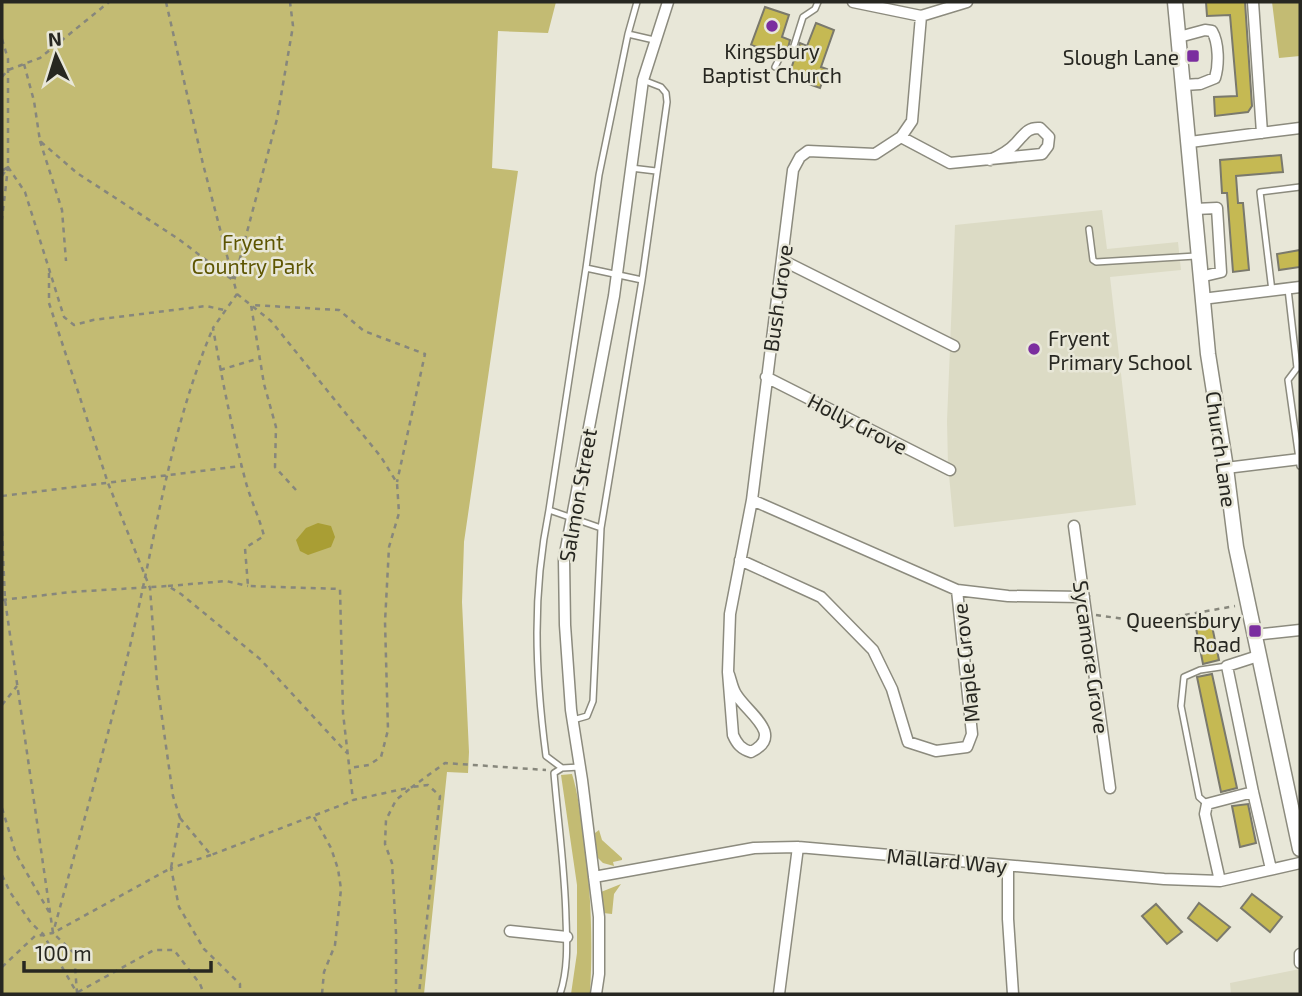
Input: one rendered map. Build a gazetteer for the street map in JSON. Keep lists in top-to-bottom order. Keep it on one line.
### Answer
{"streets":{"main road":["Church Lane"],"street":["Bush Grove","Holly Grove","Salmon Street","Sycamore Grove","Maple Grove","Mallard Way"]},"crossings":[["Bush Grove","Holly Grove"],["Bush Grove","Maple Grove"],["Salmon Street","Mallard Way"],["Sycamore Grove","Maple Grove"]],"parks":["Fryent Country Park"],"places":{"other":["Kingsbury Baptist Church","Fryent Primary School"],"transit":["Slough Lane","Queensbury Road"]},"scale_bar":"100 m","north":"top"}
